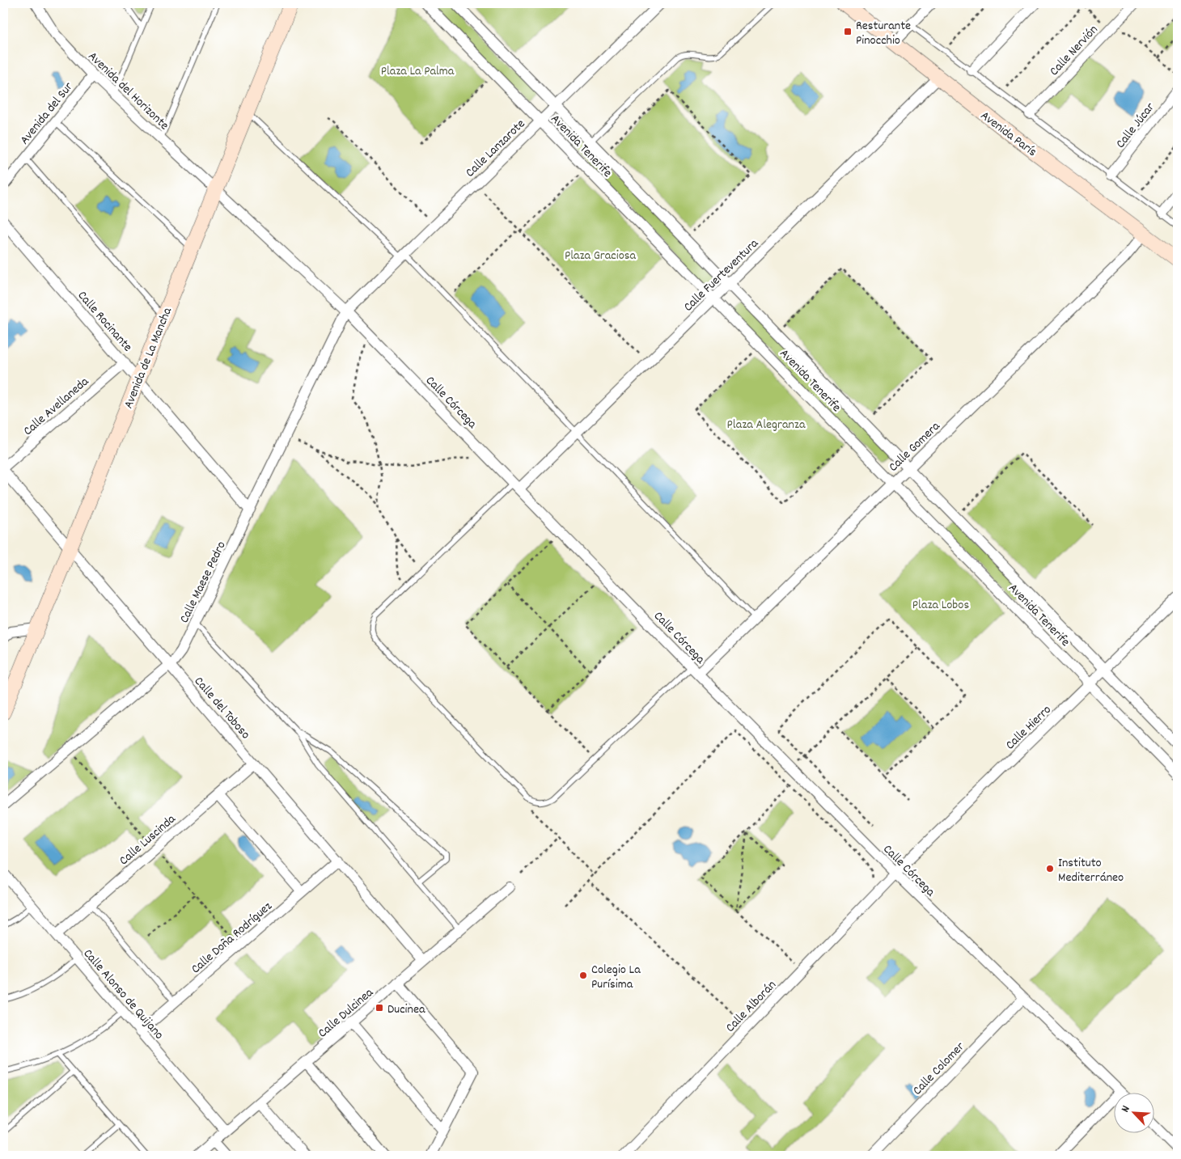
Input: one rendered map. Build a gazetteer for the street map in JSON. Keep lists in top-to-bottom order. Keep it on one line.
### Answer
{"streets":{"main road":["Avenida París","Avenida de La Mancha"],"street":["Calle Nervión","Avenida del Horizonte","Avenida del Sur","Calle Júcar","Avenida Tenerife","Calle Lanzarote","Calle Fuerteventura","Calle Rocinante","Calle Córcega","Calle Avellaneda","Calle Gomera","Calle Maese Pedro","Calle del Toboso","Calle Hierro","Calle Luscinda","Calle Doña Rodríguez","Calle Alonso de Quijano","Calle Alborán","Calle Dulcinea","Calle Colomer"]},"crossings":[["Avenida del Horizonte","Avenida del Sur"],["Avenida del Horizonte","Avenida de La Mancha"],["Avenida del Horizonte","Calle Córcega"],["Avenida París","Calle Fuerteventura"],["Avenida París","Calle Gomera"],["Avenida Tenerife","Calle Lanzarote"],["Avenida Tenerife","Calle Fuerteventura"],["Avenida Tenerife","Calle Gomera"],["Avenida Tenerife","Calle Hierro"],["Calle Lanzarote","Calle Córcega"],["Calle Lanzarote","Calle Maese Pedro"],["Calle Fuerteventura","Calle Córcega"],["Calle Rocinante","Avenida de La Mancha"],["Calle Rocinante","Calle Avellaneda"],["Calle Rocinante","Calle Maese Pedro"],["Avenida de La Mancha","Calle Córcega"],["Avenida de La Mancha","Calle del Toboso"],["Calle Córcega","Calle Gomera"],["Calle Córcega","Calle Maese Pedro"],["Calle Córcega","Calle Hierro"],["Calle Córcega","Calle Alborán"],["Calle Córcega","Calle Colomer"],["Calle Avellaneda","Calle del Toboso"],["Calle Maese Pedro","Calle del Toboso"],["Calle del Toboso","Calle Luscinda"],["Calle del Toboso","Calle Doña Rodríguez"],["Calle del Toboso","Calle Dulcinea"],["Calle Hierro","Calle Alborán"],["Calle Luscinda","Calle Alonso de Quijano"],["Calle Doña Rodríguez","Calle Alonso de Quijano"],["Calle Alonso de Quijano","Calle Dulcinea"]],"parks":["Plaza La Palma","Plaza Graciosa","Plaza Alegranza","Plaza Lobos"],"places":{"transit":["Resturante Pinocchio","Ducinea"],"other":["Instituto Mediterráneo","Colegio La Purísima"]},"north":"top left"}
